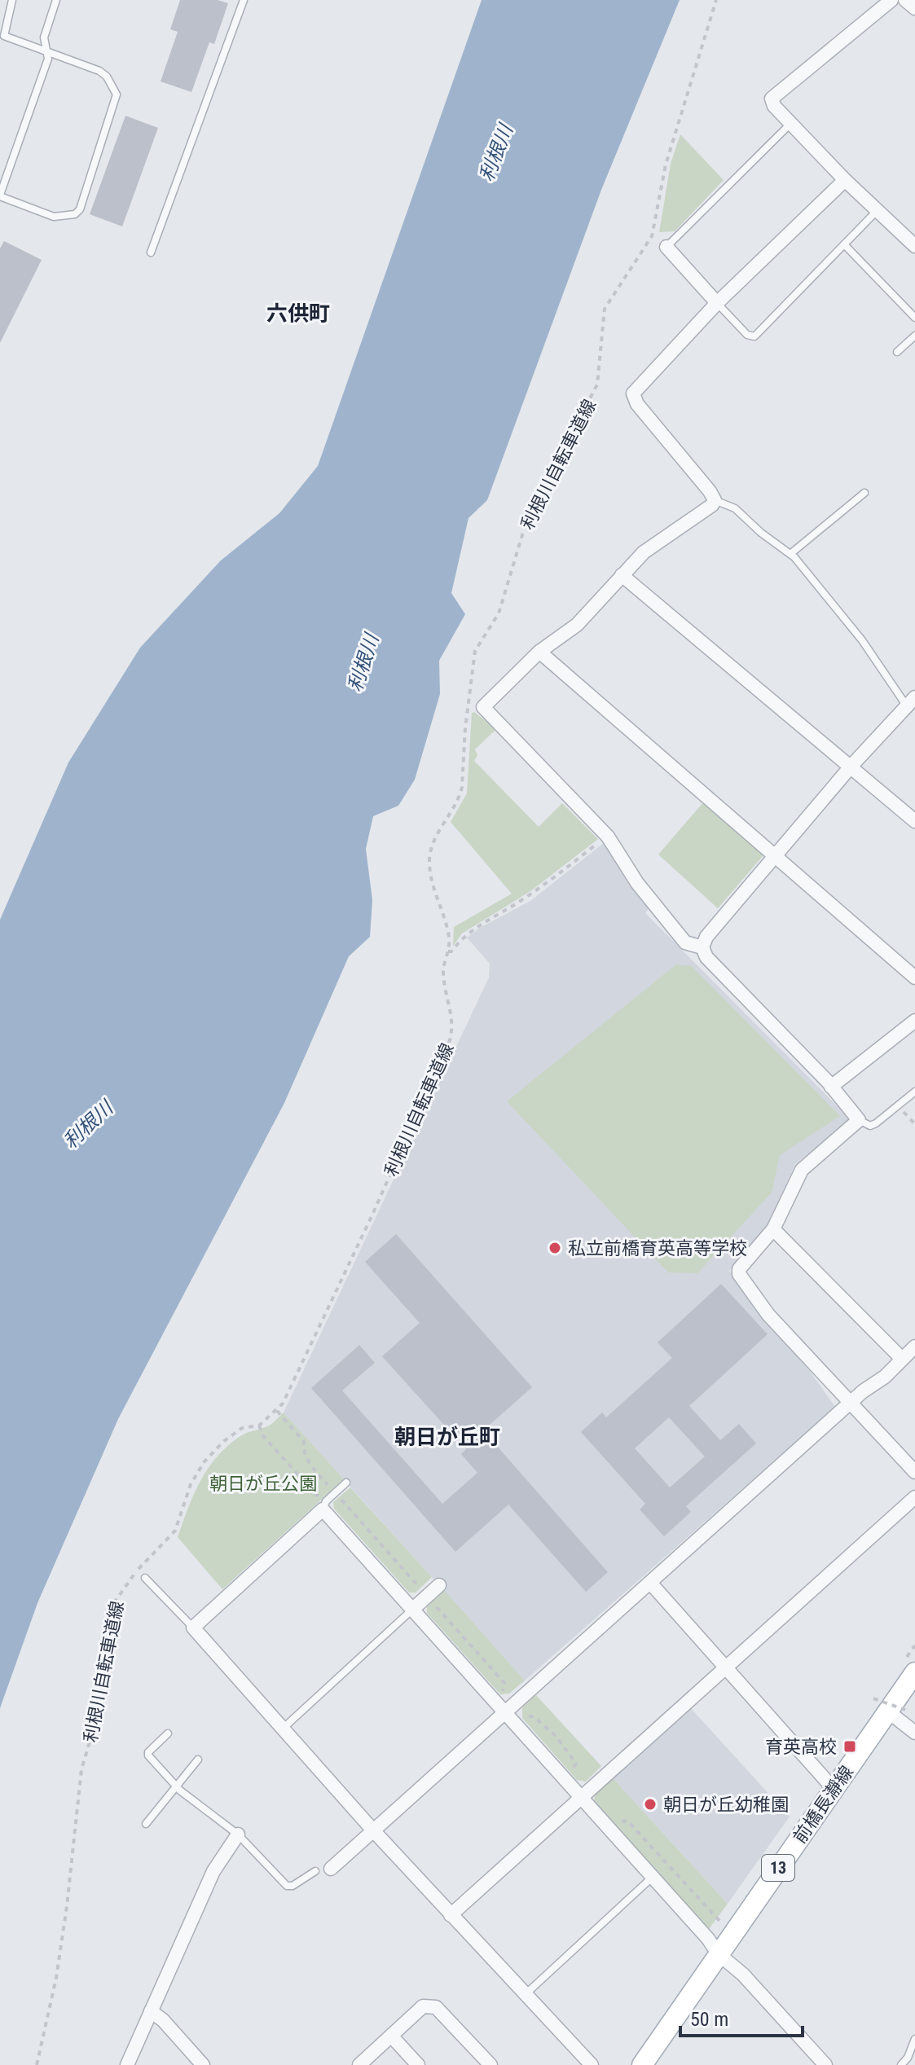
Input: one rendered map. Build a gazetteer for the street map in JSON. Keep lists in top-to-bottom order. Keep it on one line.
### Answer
{"streets":{"main road":["前橋長瀞線","13"],"path":["利根川自転車道線"]},"districts":["六供町","朝日が丘町"],"water":["利根川"],"parks":["朝日が丘公園"],"places":{"other":["私立前橋育英高等学校","朝日が丘幼稚園"],"transit":["育英高校"]},"scale_bar":"50 m"}
